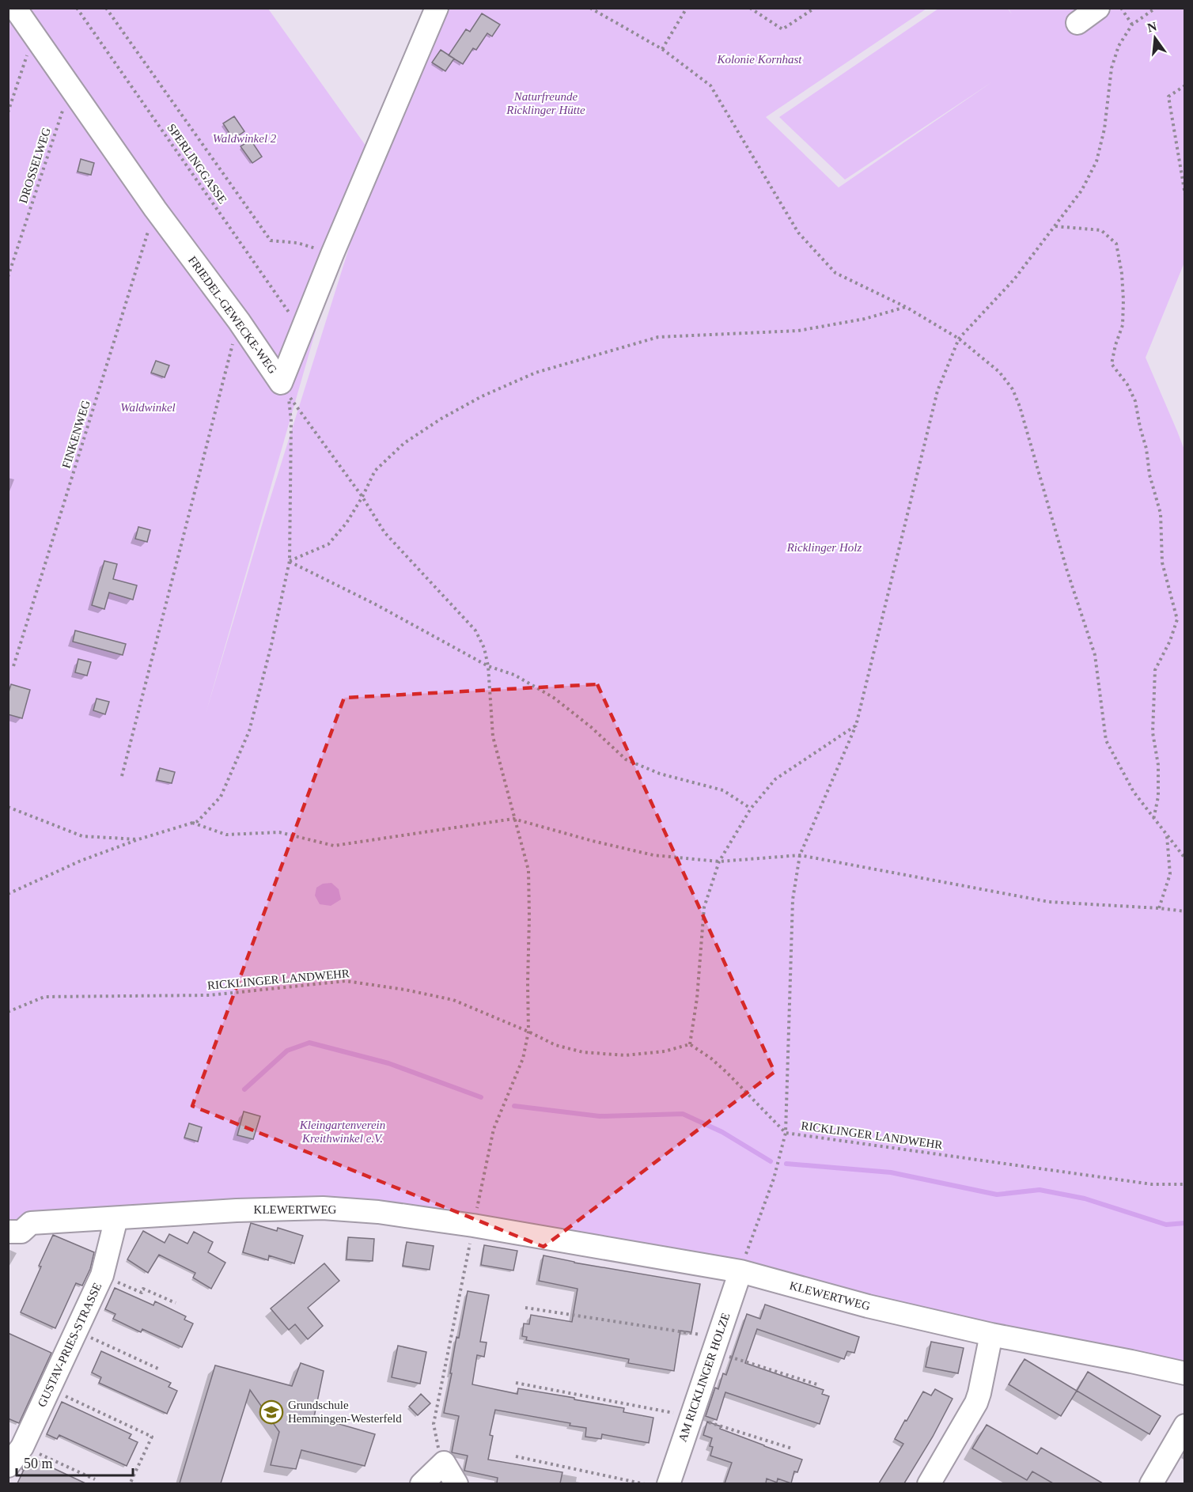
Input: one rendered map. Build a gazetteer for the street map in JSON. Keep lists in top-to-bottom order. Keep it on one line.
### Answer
{"streets":{"street":["FRIEDEL-GEWECKE-WEG","KLEWERTWEG","GUSTAV-PRIES-STRASSE","AM RICKLINGER HOLZE"],"path":["SPERLINGGASSE","DROSSELWEG","FINKENWEG","RICKLINGER LANDWEHR"]},"crossings":[["SPERLINGGASSE","FRIEDEL-GEWECKE-WEG"],["DROSSELWEG","FRIEDEL-GEWECKE-WEG"],["FRIEDEL-GEWECKE-WEG","FINKENWEG"],["KLEWERTWEG","GUSTAV-PRIES-STRASSE"],["KLEWERTWEG","AM RICKLINGER HOLZE"]],"parks":["Kolonie Kornhast","Naturfreunde Ricklinger Hütte","Waldwinkel 2","Waldwinkel","Ricklinger Holz","Kleingartenverein Kreithwinkel e.V."],"places":{"school or university":["Grundschule Hemmingen-Westerfeld"]},"scale_bar":"50 m","north":"top"}
